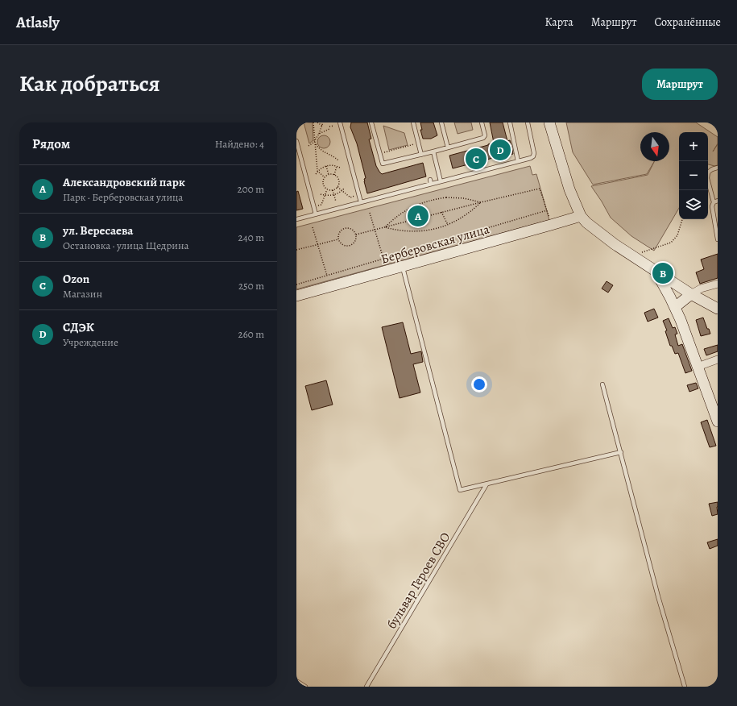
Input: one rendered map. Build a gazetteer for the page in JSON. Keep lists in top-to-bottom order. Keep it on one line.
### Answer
{"streets":{"main road":["Берберовская улица"],"lane":["бульвар Героев СВО"]},"north":"bottom","page":{"header":"Atlasly","nav":["Карта","Маршрут","Сохранённые"],"title":"Как добраться","buttons":"Маршрут","heading":["Рядом","Найдено: 4"],"map_buttons":["+","−"],"pins":["D","C","A","B"],"list":[{"mark":"A","name":"Александровский парк","note":"Парк · Берберовская улица","value":"200 m"},{"mark":"B","name":"ул. Вересаева","note":"Остановка · улица Щедрина","value":"240 m"},{"mark":"C","name":"Ozon","note":"Магазин","value":"250 m"},{"mark":"D","name":"СДЭК","note":"Учреждение","value":"260 m"}]}}
